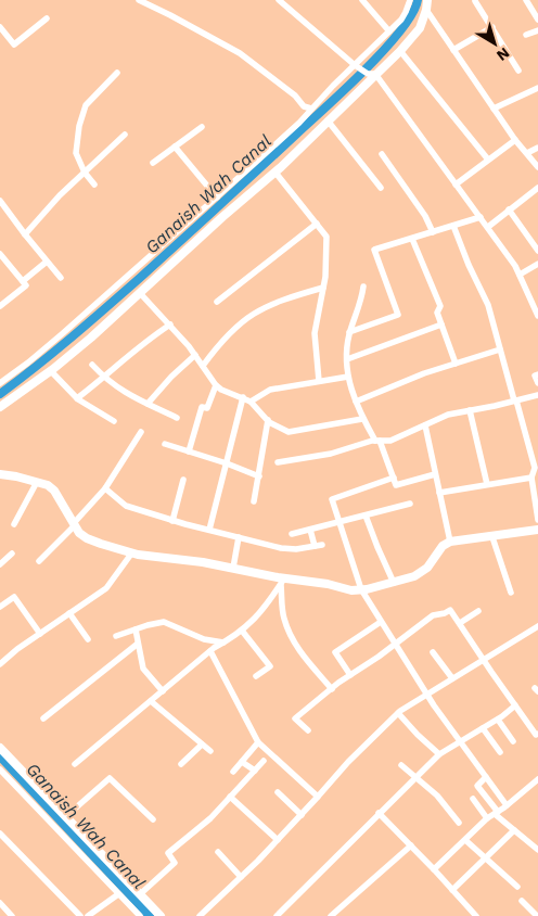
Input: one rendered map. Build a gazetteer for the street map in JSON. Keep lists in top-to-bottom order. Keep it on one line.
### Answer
{"water":["Ganaish Wah Canal"],"north":"bottom right"}
